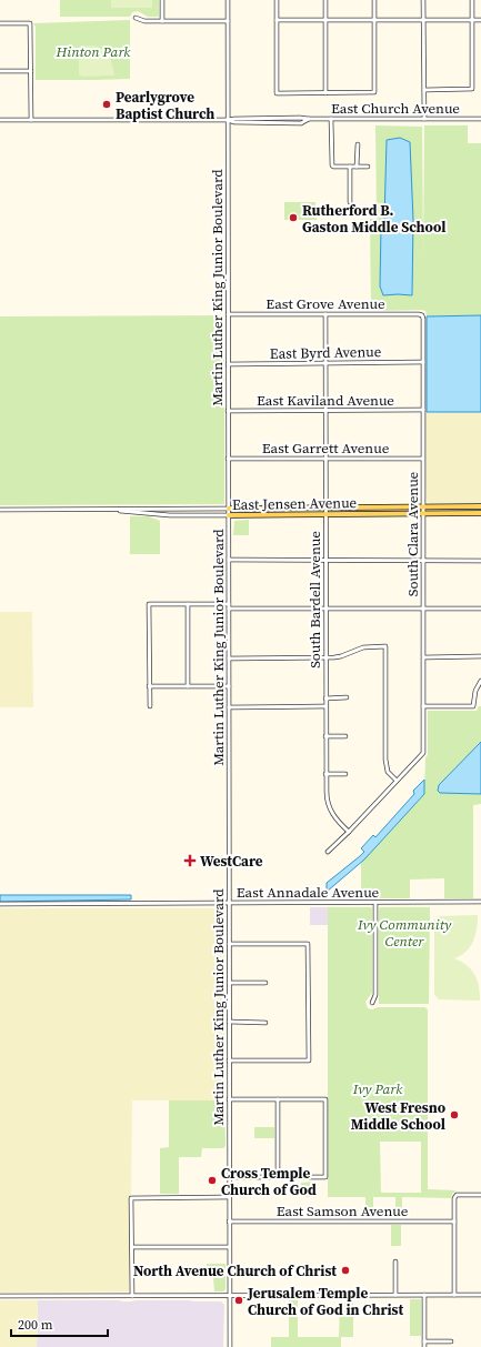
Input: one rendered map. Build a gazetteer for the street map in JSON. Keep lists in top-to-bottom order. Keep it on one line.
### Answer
{"streets":{"main road":["East Jensen Avenue"],"street":["East Church Avenue","Martin Luther King Junior Boulevard","East Grove Avenue","East Byrd Avenue","East Kaviland Avenue","East Garrett Avenue","South Clara Avenue","South Bardell Avenue","East Annadale Avenue","East Samson Avenue"]},"crossings":[["East Church Avenue","Martin Luther King Junior Boulevard"],["Martin Luther King Junior Boulevard","East Grove Avenue"],["Martin Luther King Junior Boulevard","East Byrd Avenue"],["Martin Luther King Junior Boulevard","East Kaviland Avenue"],["Martin Luther King Junior Boulevard","East Garrett Avenue"],["Martin Luther King Junior Boulevard","East Jensen Avenue"],["Martin Luther King Junior Boulevard","East Annadale Avenue"],["Martin Luther King Junior Boulevard","East Samson Avenue"],["East Grove Avenue","South Clara Avenue"],["East Grove Avenue","South Bardell Avenue"],["East Byrd Avenue","South Clara Avenue"],["East Byrd Avenue","South Bardell Avenue"],["East Kaviland Avenue","South Clara Avenue"],["East Kaviland Avenue","South Bardell Avenue"],["East Garrett Avenue","South Clara Avenue"],["East Garrett Avenue","South Bardell Avenue"],["East Jensen Avenue","South Clara Avenue"],["East Jensen Avenue","South Bardell Avenue"]],"parks":["Hinton Park","Ivy Community Center","Ivy Park"],"places":{"other":["Pearlygrove Baptist Church","Rutherford B. Gaston Middle School","West Fresno Middle School","Cross Temple Church of God","North Avenue Church of Christ","Jerusalem Temple Church of God in Christ"],"health":["WestCare"]},"scale_bar":"200 m"}
